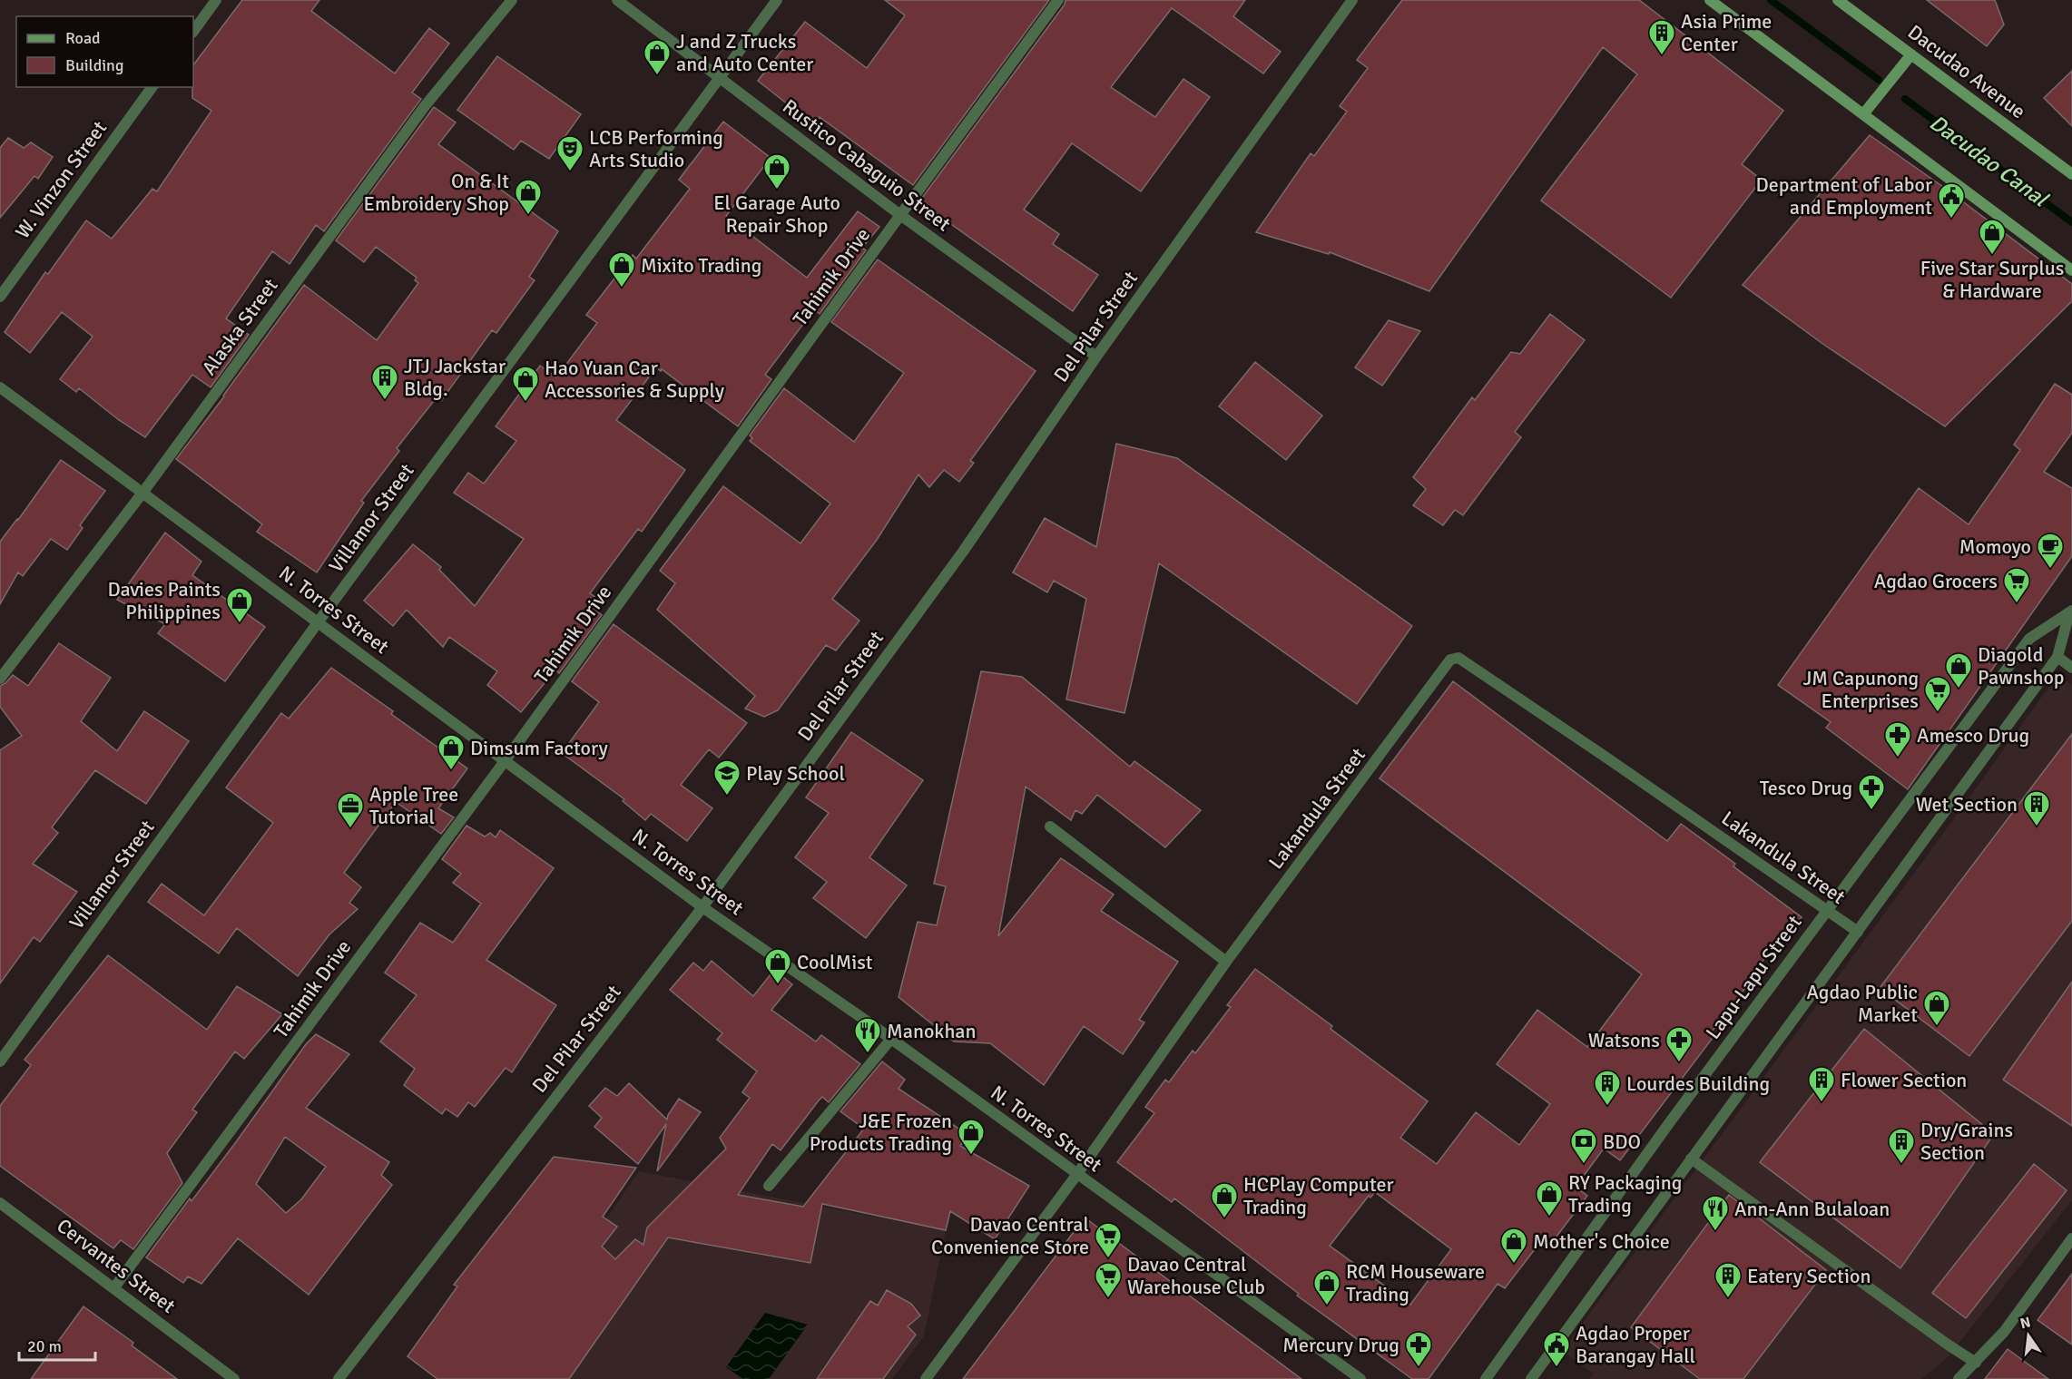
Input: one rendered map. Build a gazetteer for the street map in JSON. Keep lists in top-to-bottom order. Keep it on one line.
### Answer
{"streets":{"main road":["Dacudao Avenue"],"street":["Rustico Cabaguio Street","W. Vinzon Street","Tahimik Drive","Alaska Street","Del Pilar Street","Villamor Street","N. Torres Street","Lakandula Street","Lapu-Lapu Street","Cervantes Street"]},"crossings":[["Rustico Cabaguio Street","Tahimik Drive"],["Rustico Cabaguio Street","Del Pilar Street"],["Rustico Cabaguio Street","Villamor Street"],["Tahimik Drive","N. Torres Street"],["Tahimik Drive","Cervantes Street"],["Alaska Street","N. Torres Street"],["Del Pilar Street","N. Torres Street"],["Villamor Street","N. Torres Street"],["N. Torres Street","Lakandula Street"],["Lakandula Street","Lapu-Lapu Street"]],"water":["Dacudao Canal"],"places":{"building":["Asia Prime Center","JTJ Jackstar Bldg.","Wet Section","Flower Section","Lourdes Building","Dry/Grains Section","Eatery Section"],"shop":["J and Z Trucks and Auto Center","El Garage Auto Repair Shop","On & It Embroidery Shop","Five Star Surplus & Hardware","Mixito Trading","Hao Yuan Car Accessories & Supply","Davies Paints Philippines","Diagold Pawnshop","Dimsum Factory","CoolMist","Agdao Public Market","J&E Frozen Products Trading","RY Packaging Trading","HCPlay Computer Trading","Mother's Choice","RCM Houseware Trading"],"theatre":["LCB Performing Arts Studio"],"public building":["Department of Labor and Employment","Agdao Proper Barangay Hall"],"cafe":["Momoyo"],"supermarket":["Agdao Grocers","JM Capunong Enterprises","Davao Central Convenience Store","Davao Central Warehouse Club"],"pharmacy":["Amesco Drug","Tesco Drug","Watsons","Mercury Drug"],"school or university":["Play School"],"office":["Apple Tree Tutorial"],"restaurant":["Manokhan","Ann-Ann Bulaloan"],"bank":["BDO"]},"legend":["Road","Building"],"scale_bar":"20 m","north":"top"}
